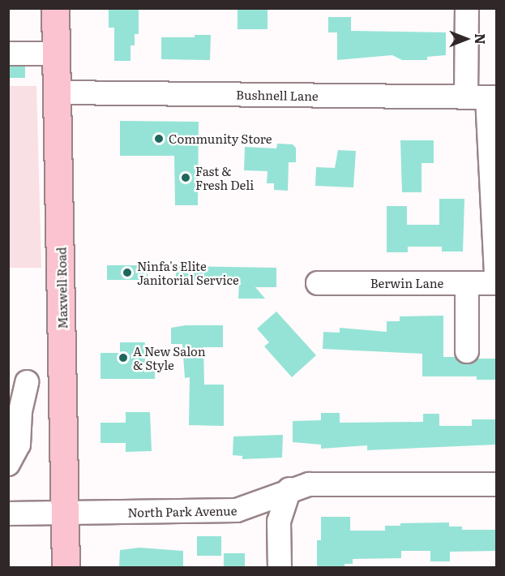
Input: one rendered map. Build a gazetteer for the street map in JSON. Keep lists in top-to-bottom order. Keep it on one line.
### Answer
{"streets":{"main road":["Maxwell Road"],"street":["Bushnell Lane","Berwin Lane","North Park Avenue"]},"crossings":[["Bushnell Lane","Maxwell Road"],["Maxwell Road","North Park Avenue"]],"places":["Community Store","Fast & Fresh Deli","Ninfa's Elite Janitorial Service","A New Salon & Style"],"north":"right"}
